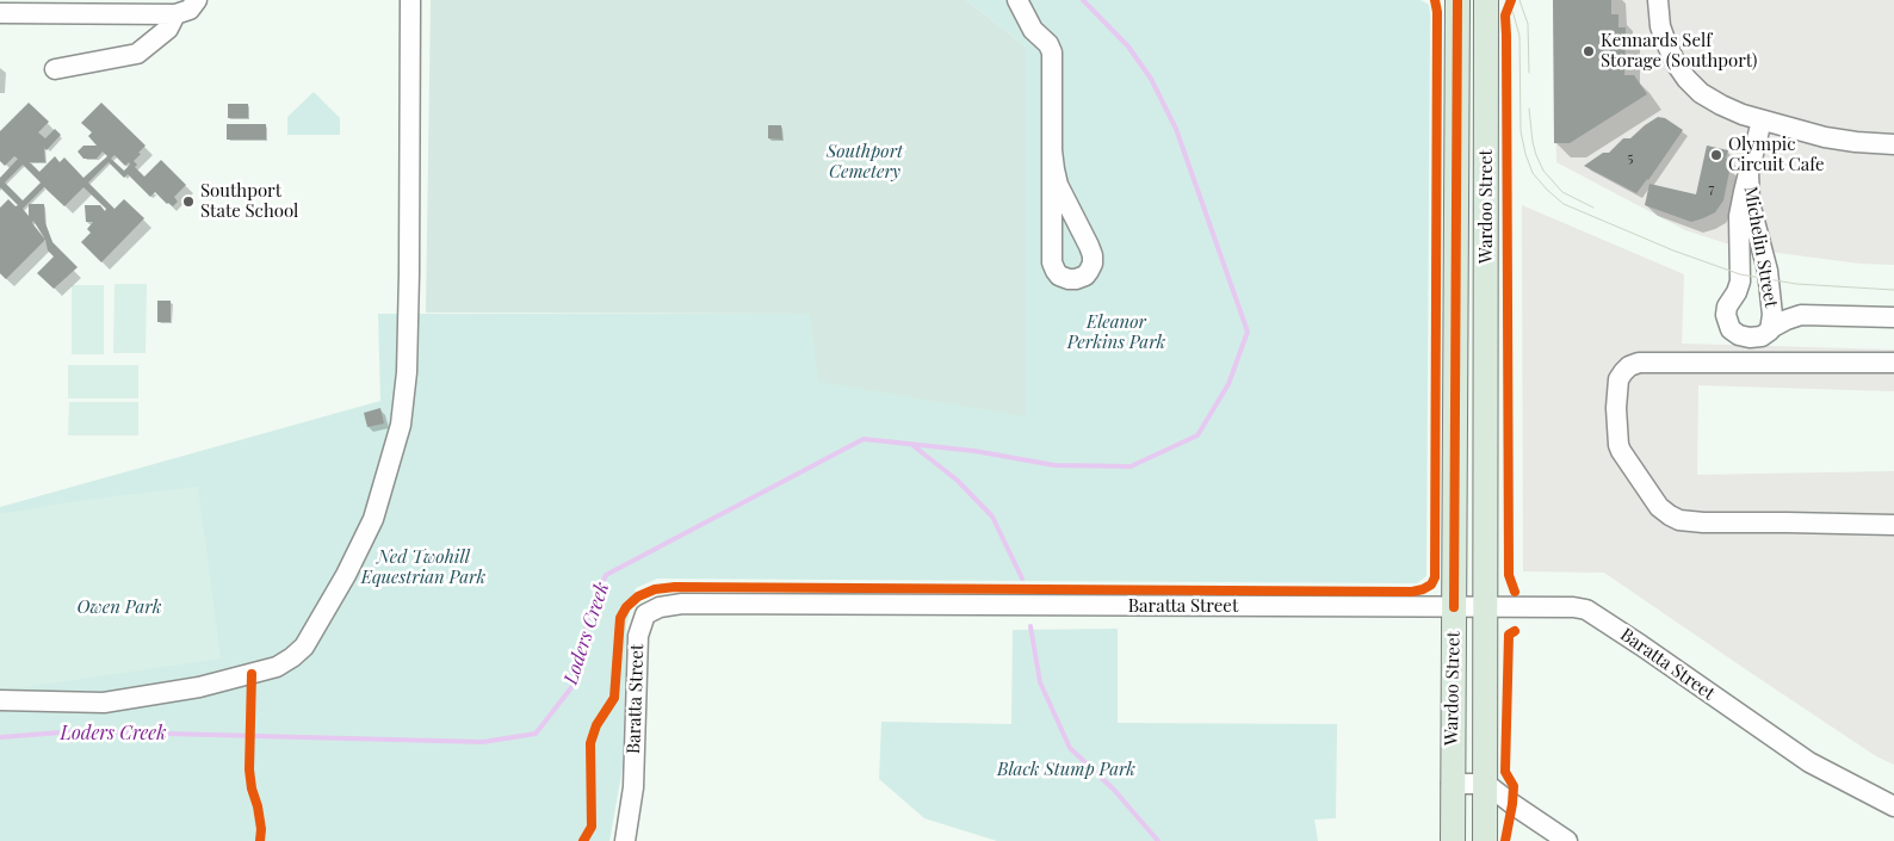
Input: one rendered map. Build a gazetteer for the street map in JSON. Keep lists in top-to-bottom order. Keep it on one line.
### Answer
{"streets":{"main road":["Wardoo Street"],"street":["Michelin Street","Baratta Street"]},"crossings":[["Wardoo Street","Baratta Street"]],"water":["Loders Creek"],"parks":["Southport Cemetery","Eleanor Perkins Park","Ned Twohill Equestrian Park","Owen Park","Black Stump Park"],"places":["Kennards Self Storage (Southport)","Olympic Circuit Cafe","Southport State School"],"house_numbers":["5","7"]}
